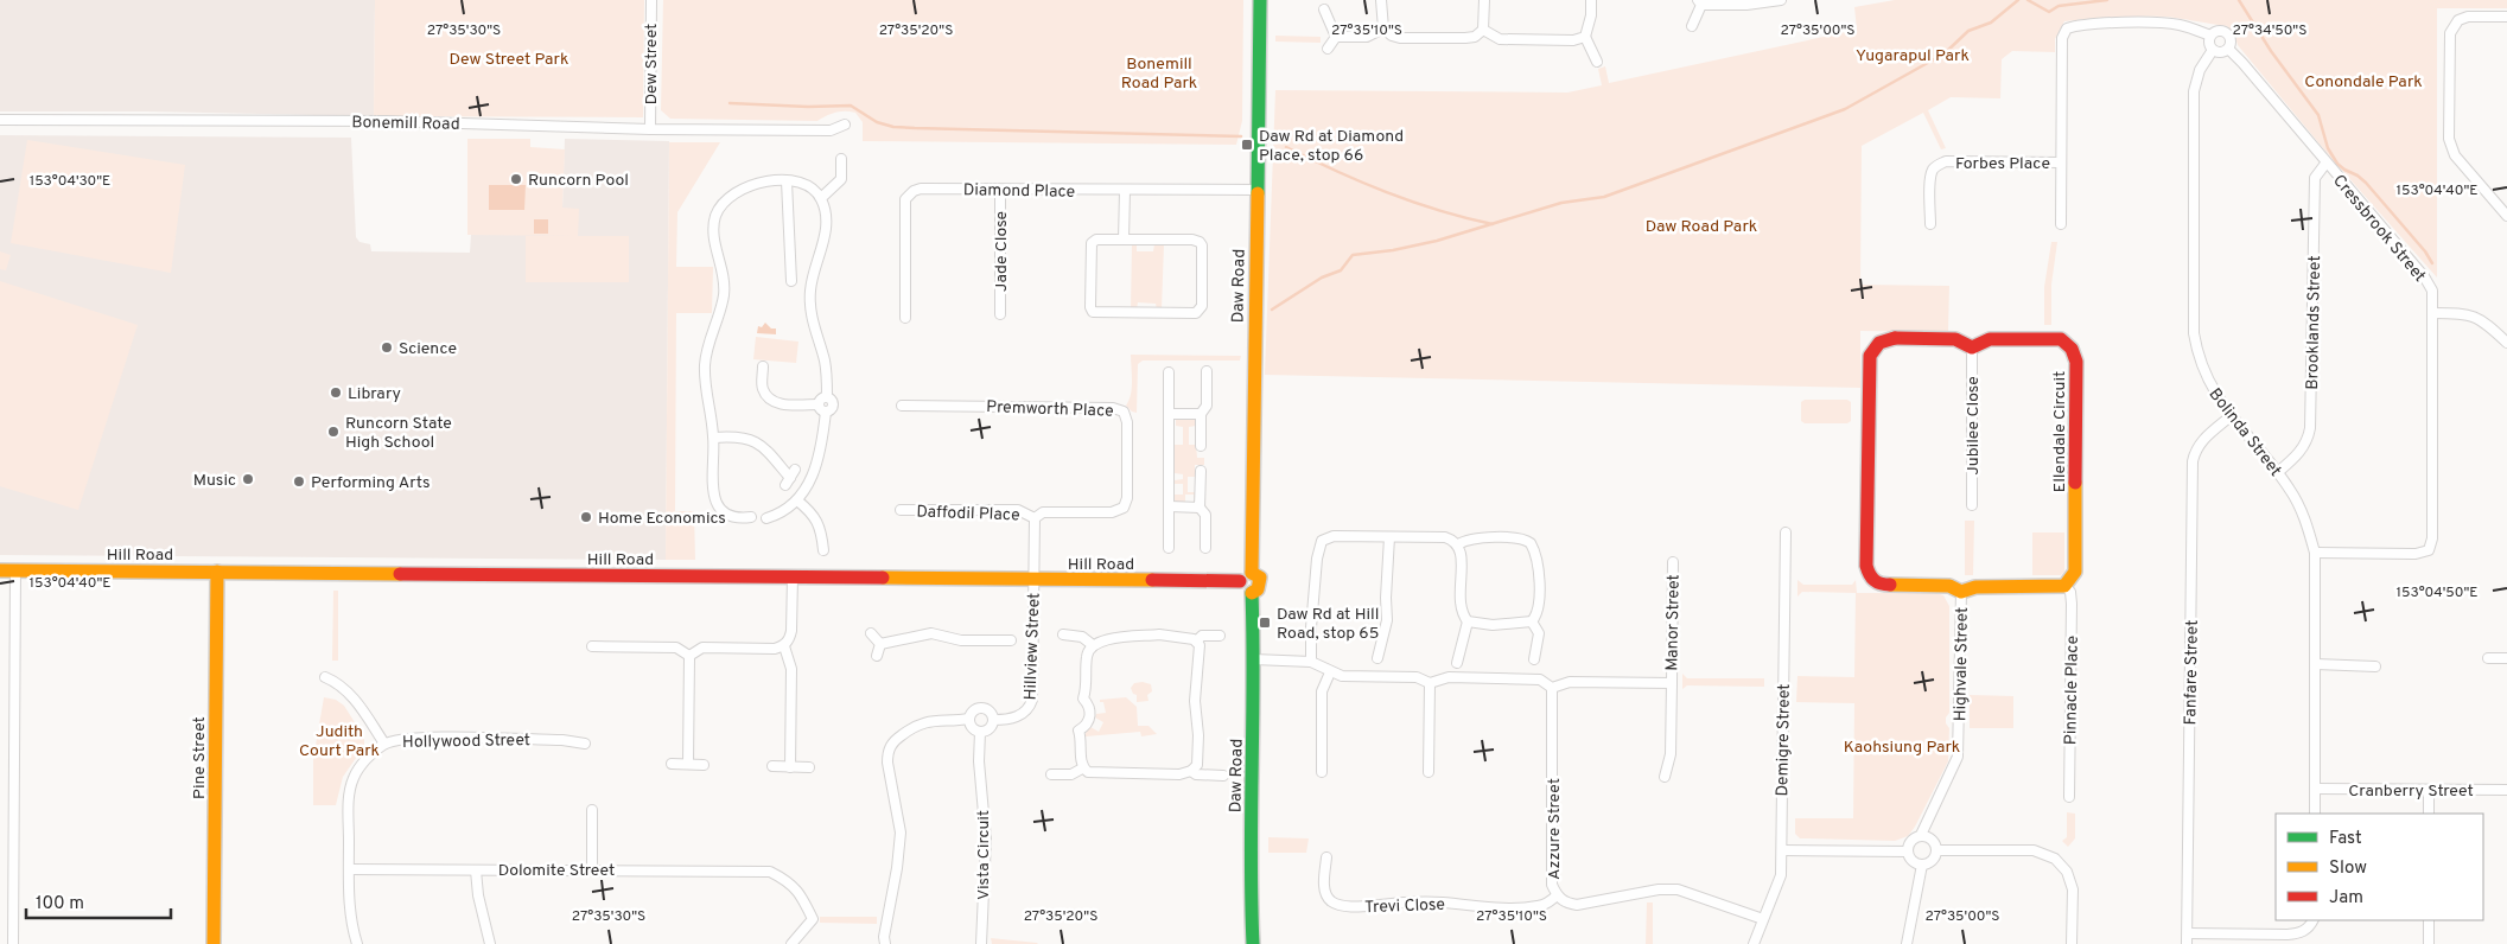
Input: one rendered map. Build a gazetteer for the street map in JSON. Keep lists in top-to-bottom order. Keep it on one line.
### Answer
{"streets":{"street":["Dew Street","Bonemill Road","Forbes Place","Diamond Place","Cressbrook Street","Jade Close","Daw Road","Brooklands Street","Premworth Place","Jubilee Close","Ellendale Circuit","Bolinda Street","Daffodil Place","Hill Road","Manor Street","Hillview Street","Highvale Street","Fanfare Street","Pinnacle Place","Hollywood Street","Demigre Street","Pine Street","Cranberry Street","Azzure Street","Vista Circuit","Dolomite Street","Trevi Close"]},"crossings":[["Dew Street","Bonemill Road"],["Diamond Place","Jade Close"],["Diamond Place","Daw Road"],["Cressbrook Street","Brooklands Street"],["Cressbrook Street","Bolinda Street"],["Daw Road","Hill Road"],["Daw Road","Manor Street"],["Brooklands Street","Bolinda Street"],["Premworth Place","Daffodil Place"],["Jubilee Close","Ellendale Circuit"],["Ellendale Circuit","Pinnacle Place"],["Bolinda Street","Fanfare Street"],["Bolinda Street","Cranberry Street"],["Hill Road","Hillview Street"],["Hill Road","Pine Street"],["Manor Street","Azzure Street"],["Hillview Street","Vista Circuit"],["Hollywood Street","Dolomite Street"],["Demigre Street","Azzure Street"],["Azzure Street","Trevi Close"]],"parks":["Yugarapul Park","Dew Street Park","Bonemill Road Park","Conondale Park","Daw Road Park","Judith Court Park","Kaohsiung Park"],"places":{"transit":["Daw Rd at Diamond Place, stop 66","Daw Rd at Hill Road, stop 65"],"other":["Runcorn Pool","Science","Library","Runcorn State High School","Music","Performing Arts","Home Economics"]},"legend":["Fast","Slow","Jam"],"scale_bar":"100 m","coordinates":["27°35'30\"S","27°35'20\"S","27°35'10\"S","27°35'00\"S","27°34'50\"S","153°04'30\"E","153°04'40\"E","153°04'50\"E"]}
